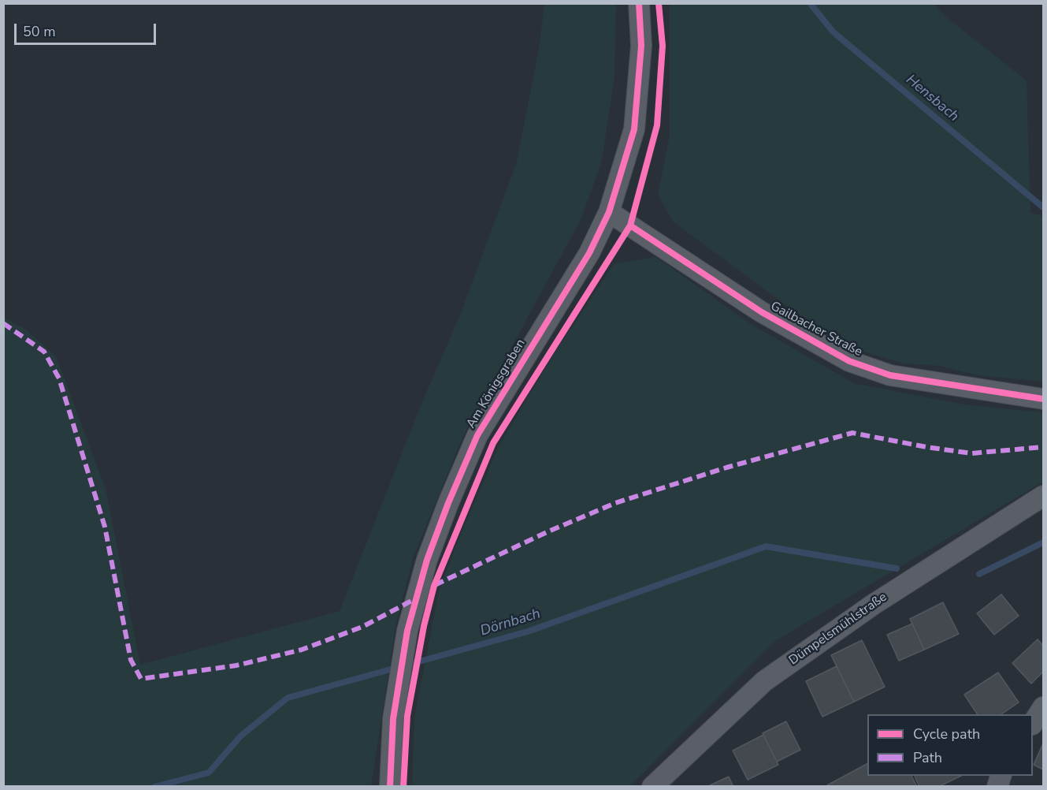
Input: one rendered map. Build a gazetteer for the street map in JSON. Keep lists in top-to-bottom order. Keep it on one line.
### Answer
{"streets":{"street":["Gailbacher Straße","Am Königsgraben","Dümpelsmühlstraße"]},"crossings":[["Gailbacher Straße","Am Königsgraben"]],"water":["Hensbach","Dörnbach"],"legend":["Cycle path","Path"],"scale_bar":"50 m"}
